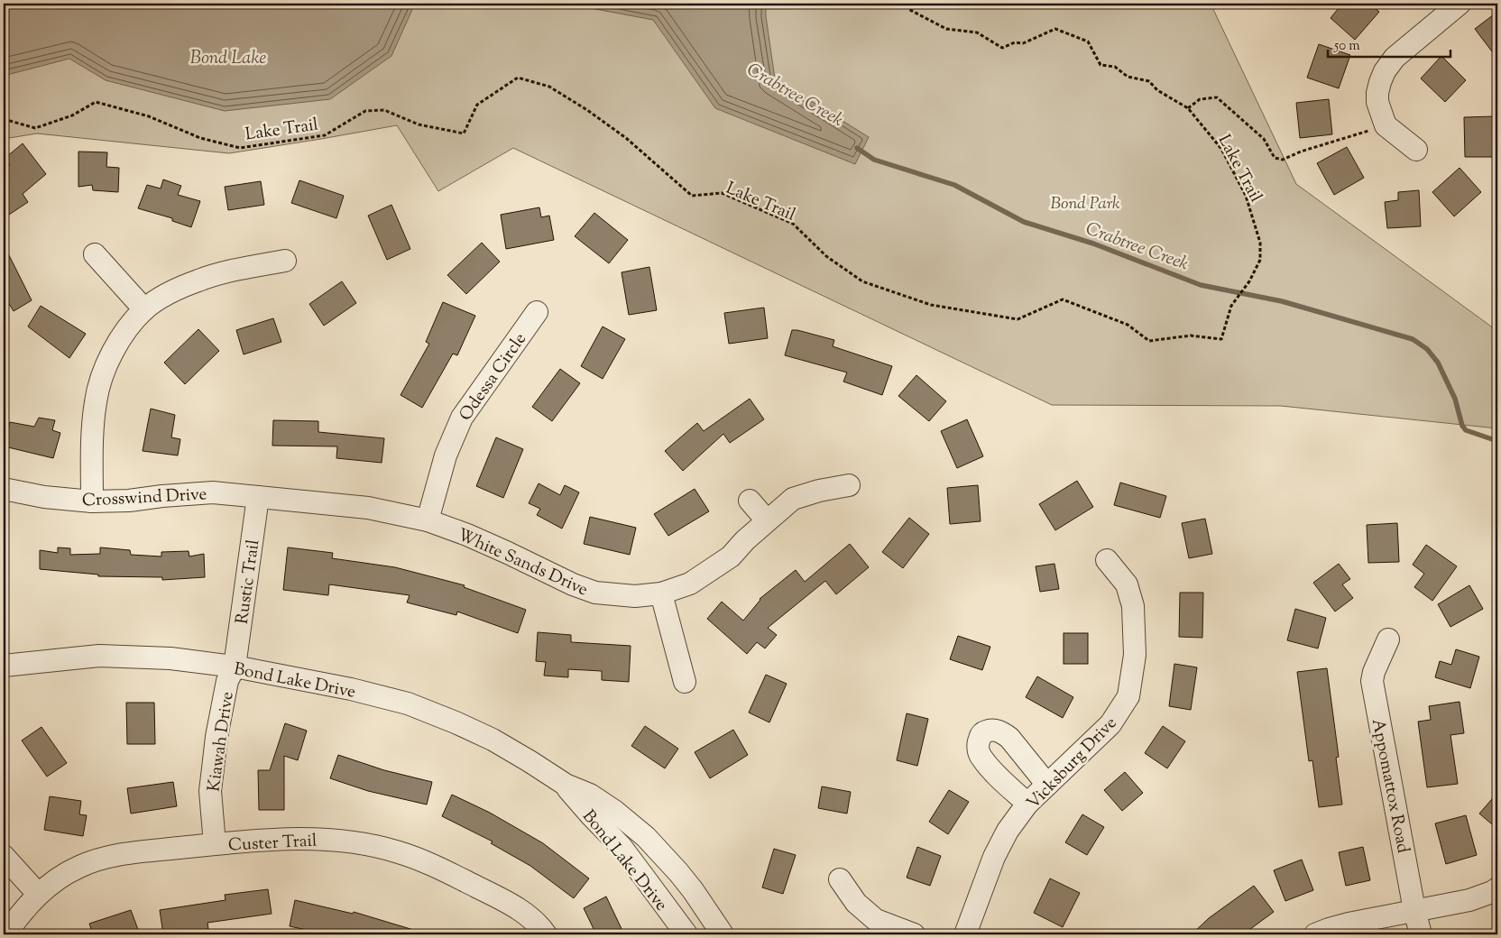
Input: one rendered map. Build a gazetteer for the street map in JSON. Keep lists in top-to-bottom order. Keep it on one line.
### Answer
{"streets":{"street":["Odessa Circle","Crosswind Drive","White Sands Drive","Rustic Trail","Bond Lake Drive","Kiawah Drive","Vicksburg Drive","Appomattox Road","Custer Trail"],"path":["Lake Trail"]},"crossings":[["Odessa Circle","White Sands Drive"],["Crosswind Drive","White Sands Drive"],["Crosswind Drive","Rustic Trail"],["White Sands Drive","Rustic Trail"],["Rustic Trail","Bond Lake Drive"],["Rustic Trail","Kiawah Drive"],["Bond Lake Drive","Kiawah Drive"],["Kiawah Drive","Custer Trail"]],"water":["Bond Lake","Crabtree Creek"],"parks":["Bond Park"],"scale_bar":"50 m"}
